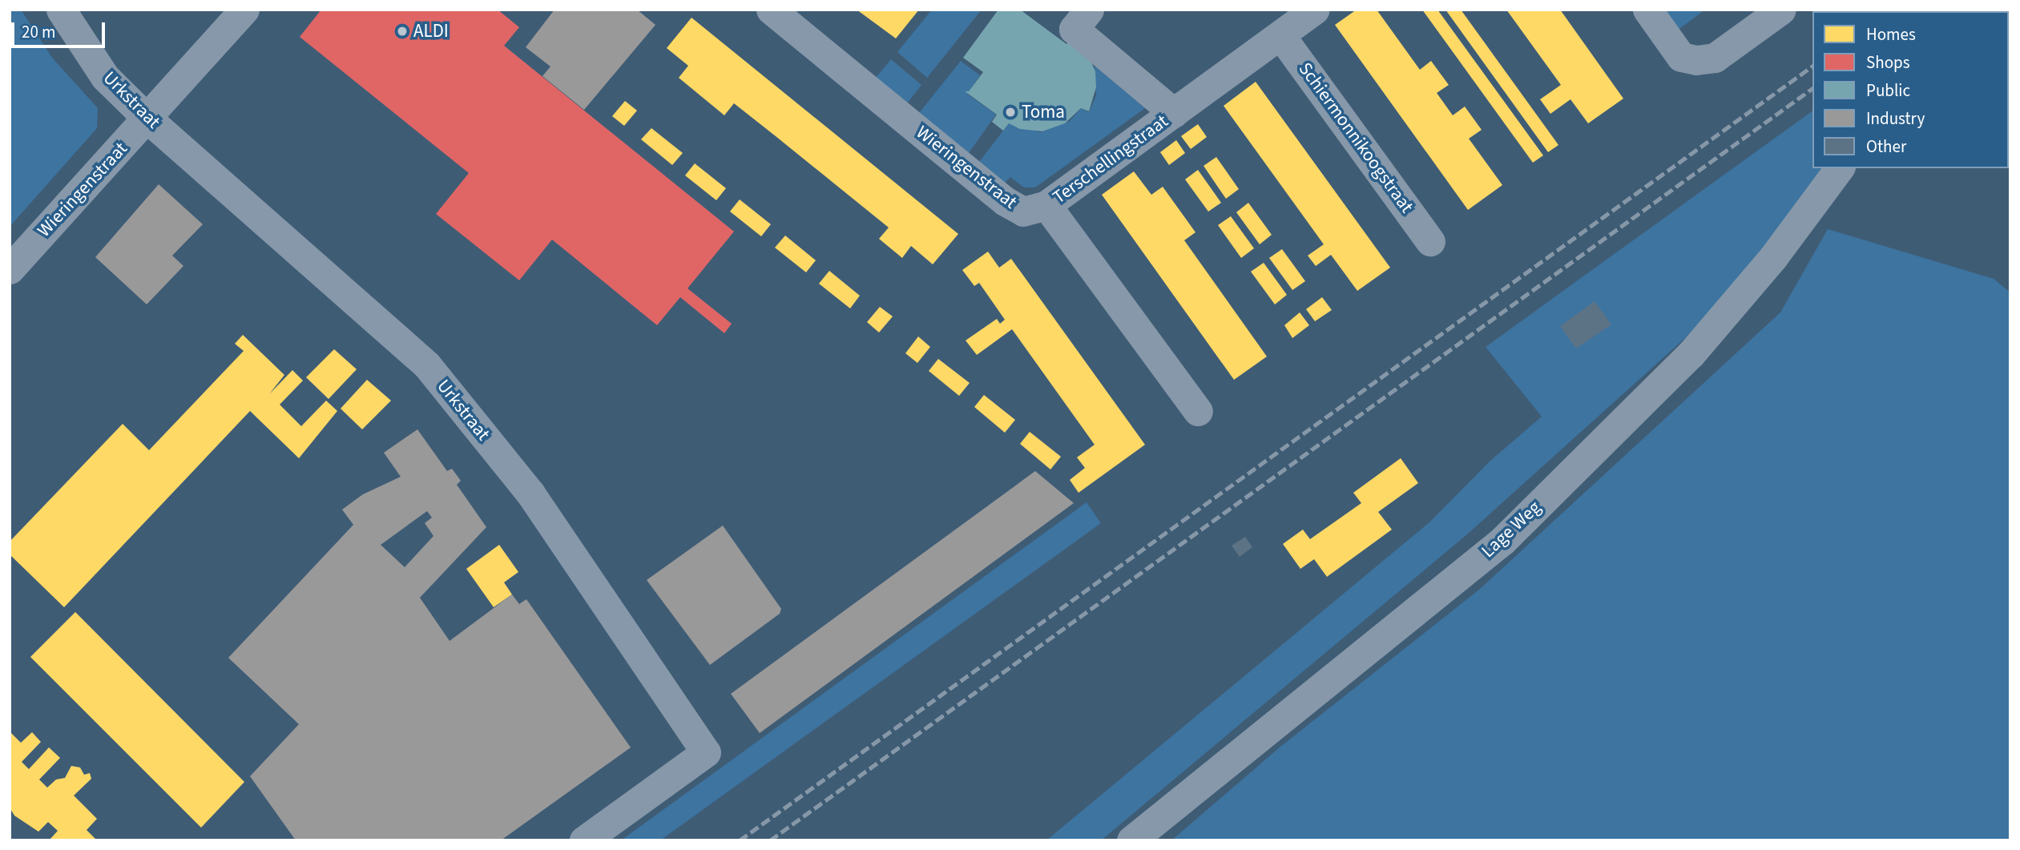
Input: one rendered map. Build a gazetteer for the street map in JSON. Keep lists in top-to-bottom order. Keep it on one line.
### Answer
{"streets":{"street":["Urkstraat","Schiermonnikoogstraat","Terschellingstraat","Wieringenstraat","Lage Weg"]},"crossings":[["Urkstraat","Wieringenstraat"],["Schiermonnikoogstraat","Terschellingstraat"],["Terschellingstraat","Wieringenstraat"]],"places":["ALDI","Toma"],"legend":["Homes","Shops","Public","Industry","Other"],"scale_bar":"20 m"}
